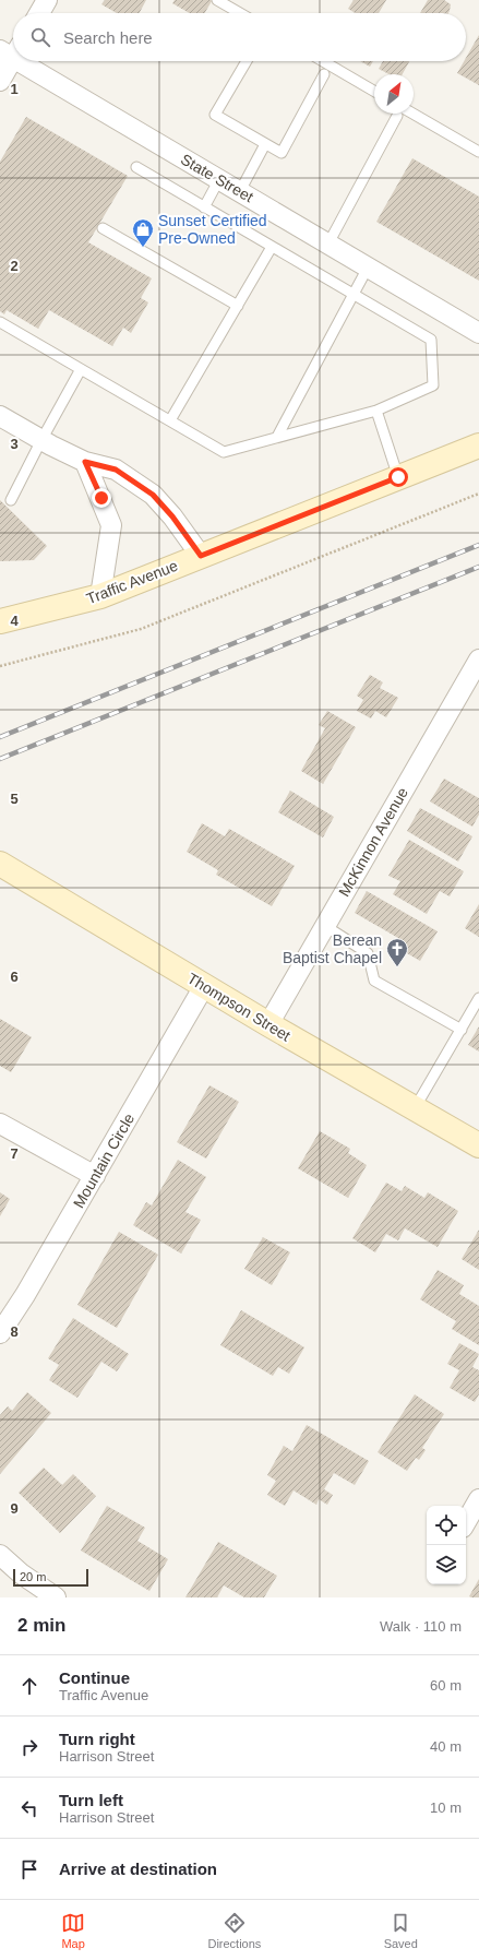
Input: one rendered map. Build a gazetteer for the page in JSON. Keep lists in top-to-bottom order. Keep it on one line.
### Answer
{"streets":{"street":["State Street","Traffic Avenue","McKinnon Avenue","Thompson Street","Mountain Circle"]},"crossings":[["McKinnon Avenue","Thompson Street"],["Thompson Street","Mountain Circle"]],"places":{"shop":["Sunset Certified Pre-Owned"],"church":["Berean Baptist Chapel"]},"scale_bar":"20 m","north":"top right","page":{"search":"Search here","scale":"20 m","heading":["2 min","Walk · 110 m"],"list":[["Continue","Traffic Avenue","60 m"],["Turn right","Harrison Street","40 m"],["Turn left","Harrison Street","10 m"],"Arrive at destination"],"nav":["Map","Directions","Saved"]},"grid":{"rows":["1","2","3","4","5","6","7","8","9"]}}
